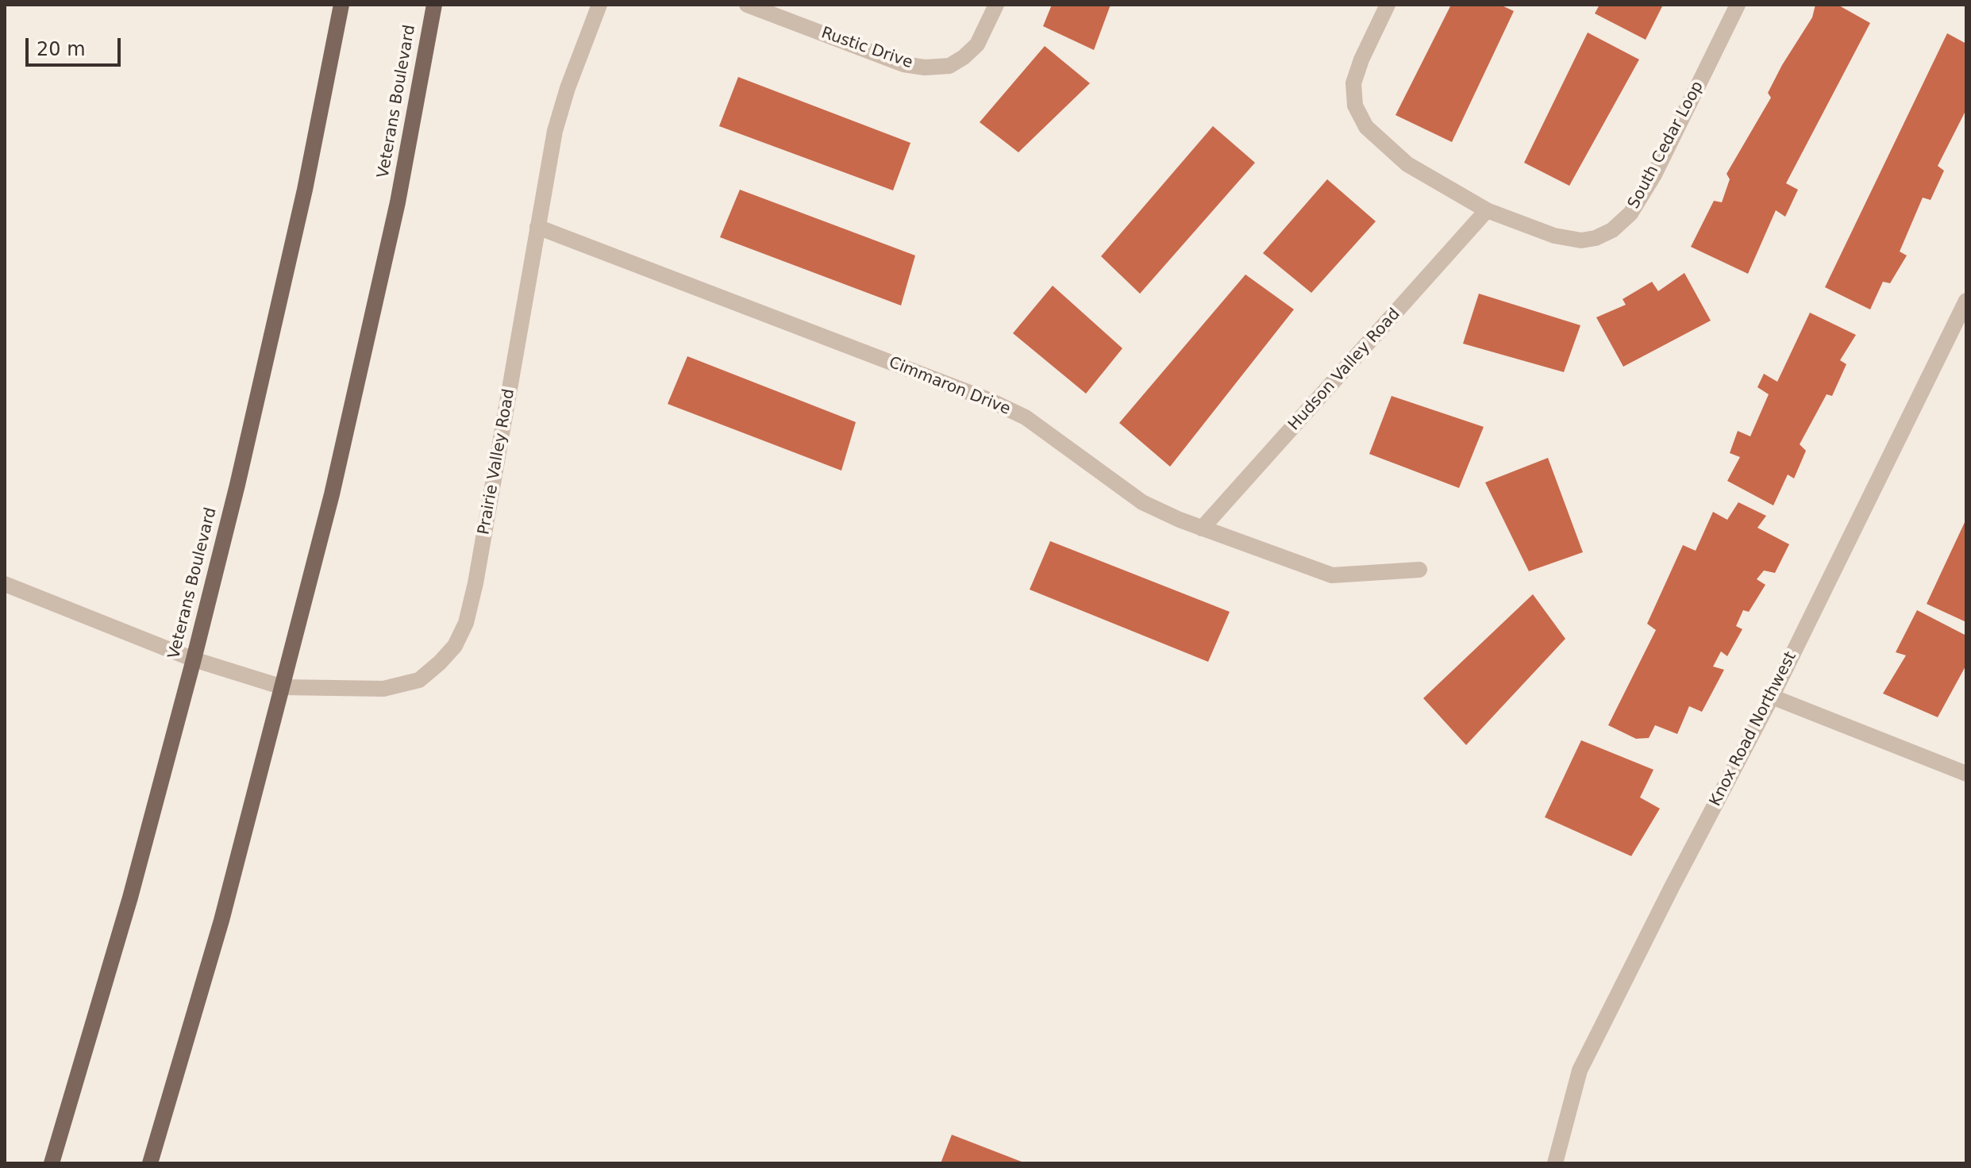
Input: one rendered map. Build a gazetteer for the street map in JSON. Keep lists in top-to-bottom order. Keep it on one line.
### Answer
{"streets":{"main road":["Veterans Boulevard"],"street":["Rustic Drive","South Cedar Loop","Hudson Valley Road","Cimmaron Drive","Prairie Valley Road","Knox Road Northwest"]},"crossings":[["Veterans Boulevard","Prairie Valley Road"],["South Cedar Loop","Hudson Valley Road"],["Hudson Valley Road","Cimmaron Drive"],["Cimmaron Drive","Prairie Valley Road"]],"scale_bar":"20 m"}
